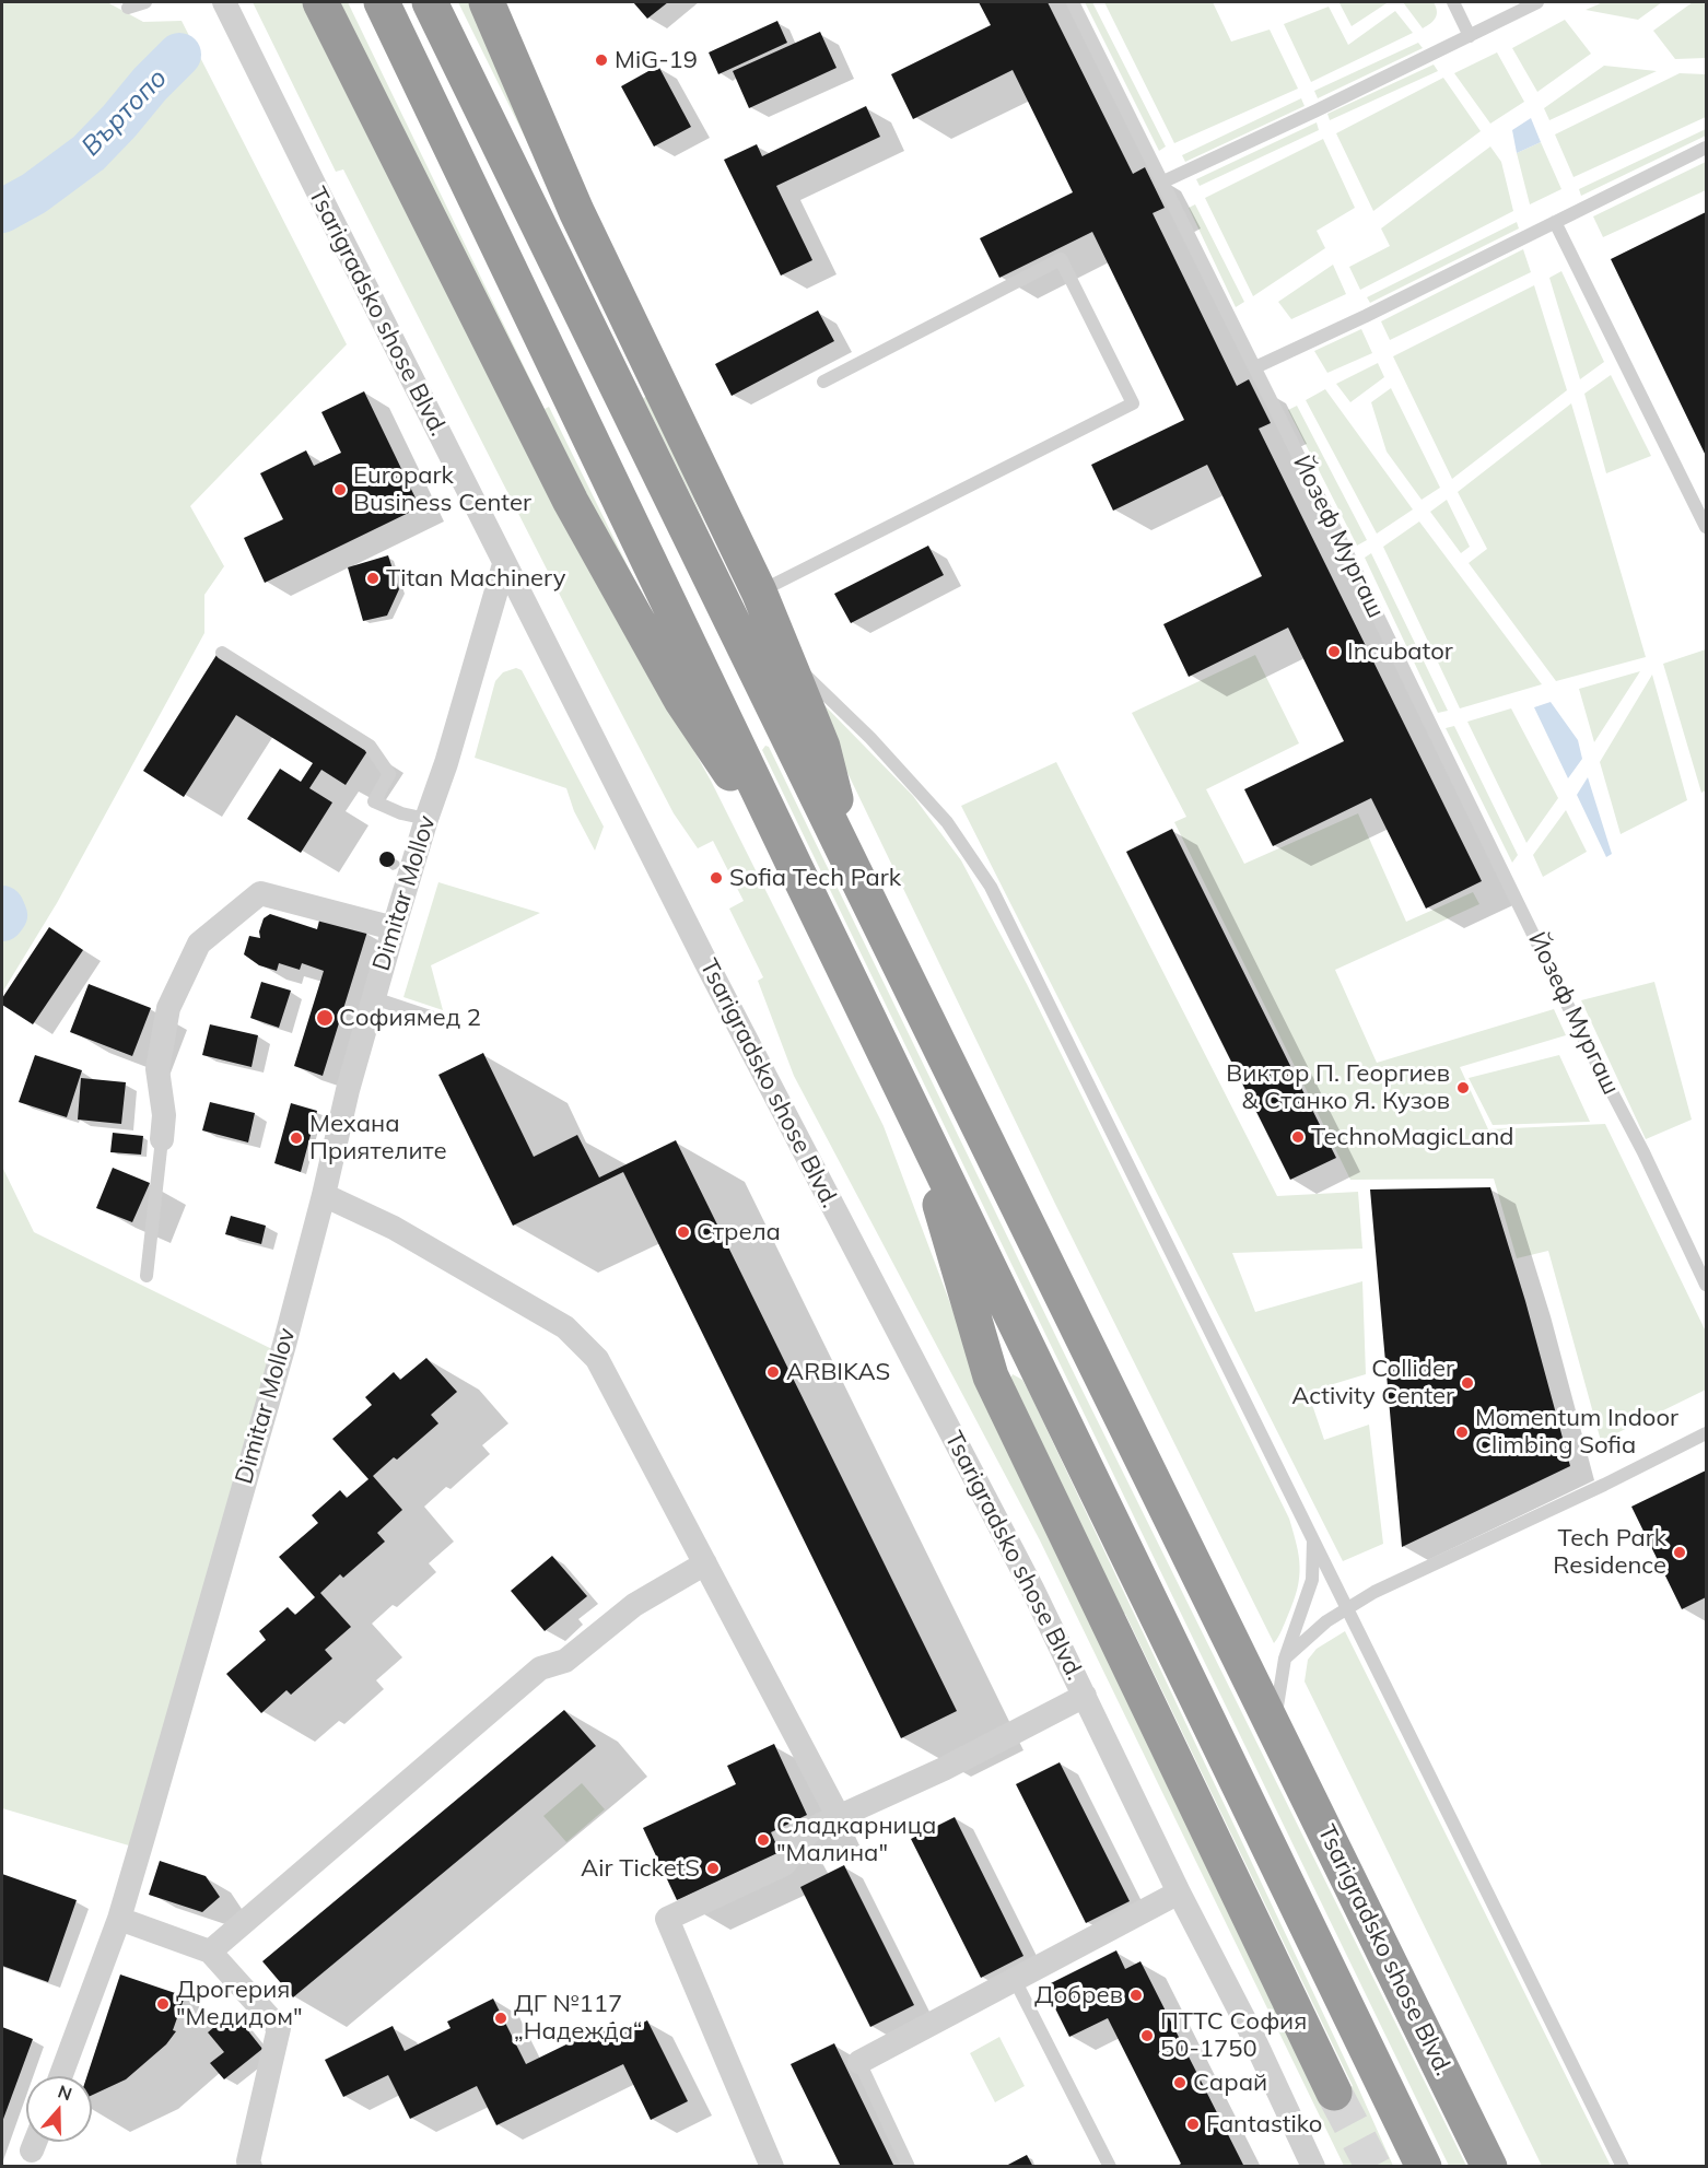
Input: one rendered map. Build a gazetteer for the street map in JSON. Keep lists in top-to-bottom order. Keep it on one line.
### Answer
{"streets":{"highway":["Tsarigradsko shose Blvd."],"street":["Dimitar Mollov"],"lane":["Йозеф Мургаш"]},"crossings":[["Tsarigradsko shose Blvd.","Dimitar Mollov"]],"water":["Въртопо"],"places":["MiG-19","Europark Business Center","Titan Machinery","Incubator","Sofia Tech Park","Софиямед 2","Виктор П. Георгиев & Станко Я. Кузов","TechnoMagicLand","Механа Приятелите","Стрела","ARBIKAS","Collider Activity Center","Momentum Indoor Climbing Sofia","Tech Park Residence","Сладкарница \"Малина\"","Air TicketS","Добрев","Дрогерия \"Медидом\"","ДГ №117 „Надежда“","ПТТС София 50-1750","Сарай","Fantastiko"],"north":"top"}
